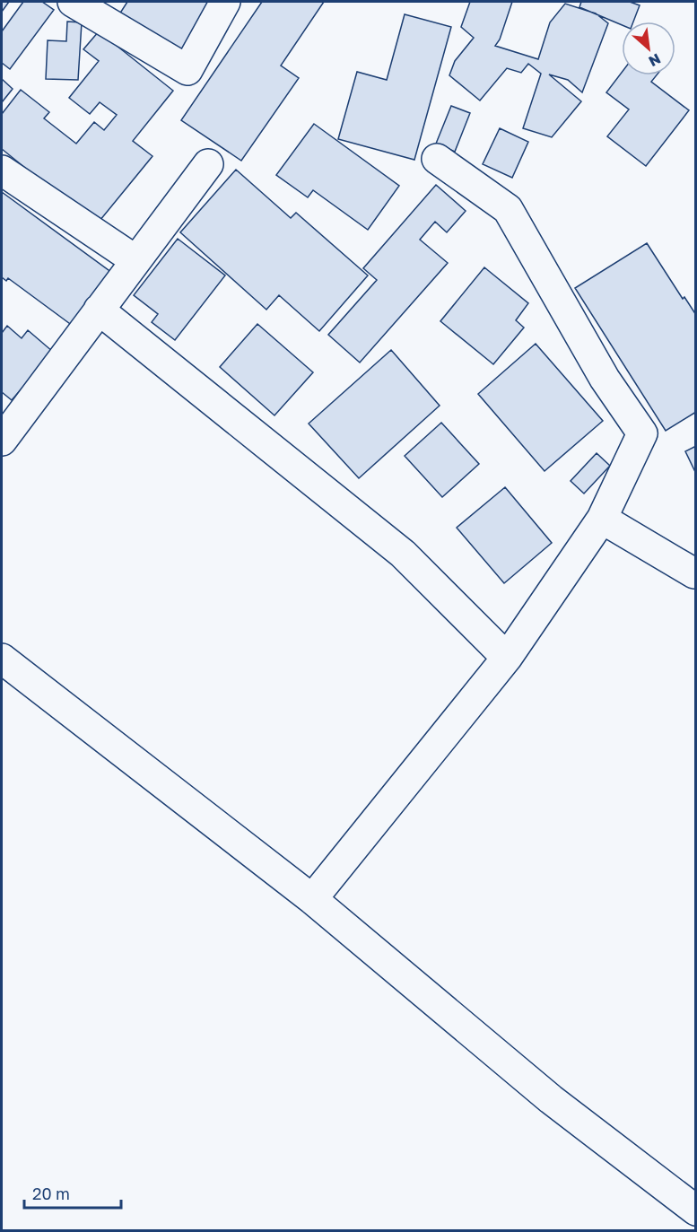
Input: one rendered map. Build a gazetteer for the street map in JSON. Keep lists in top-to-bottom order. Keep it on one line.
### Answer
{"scale_bar":"20 m","north":"bottom right"}
